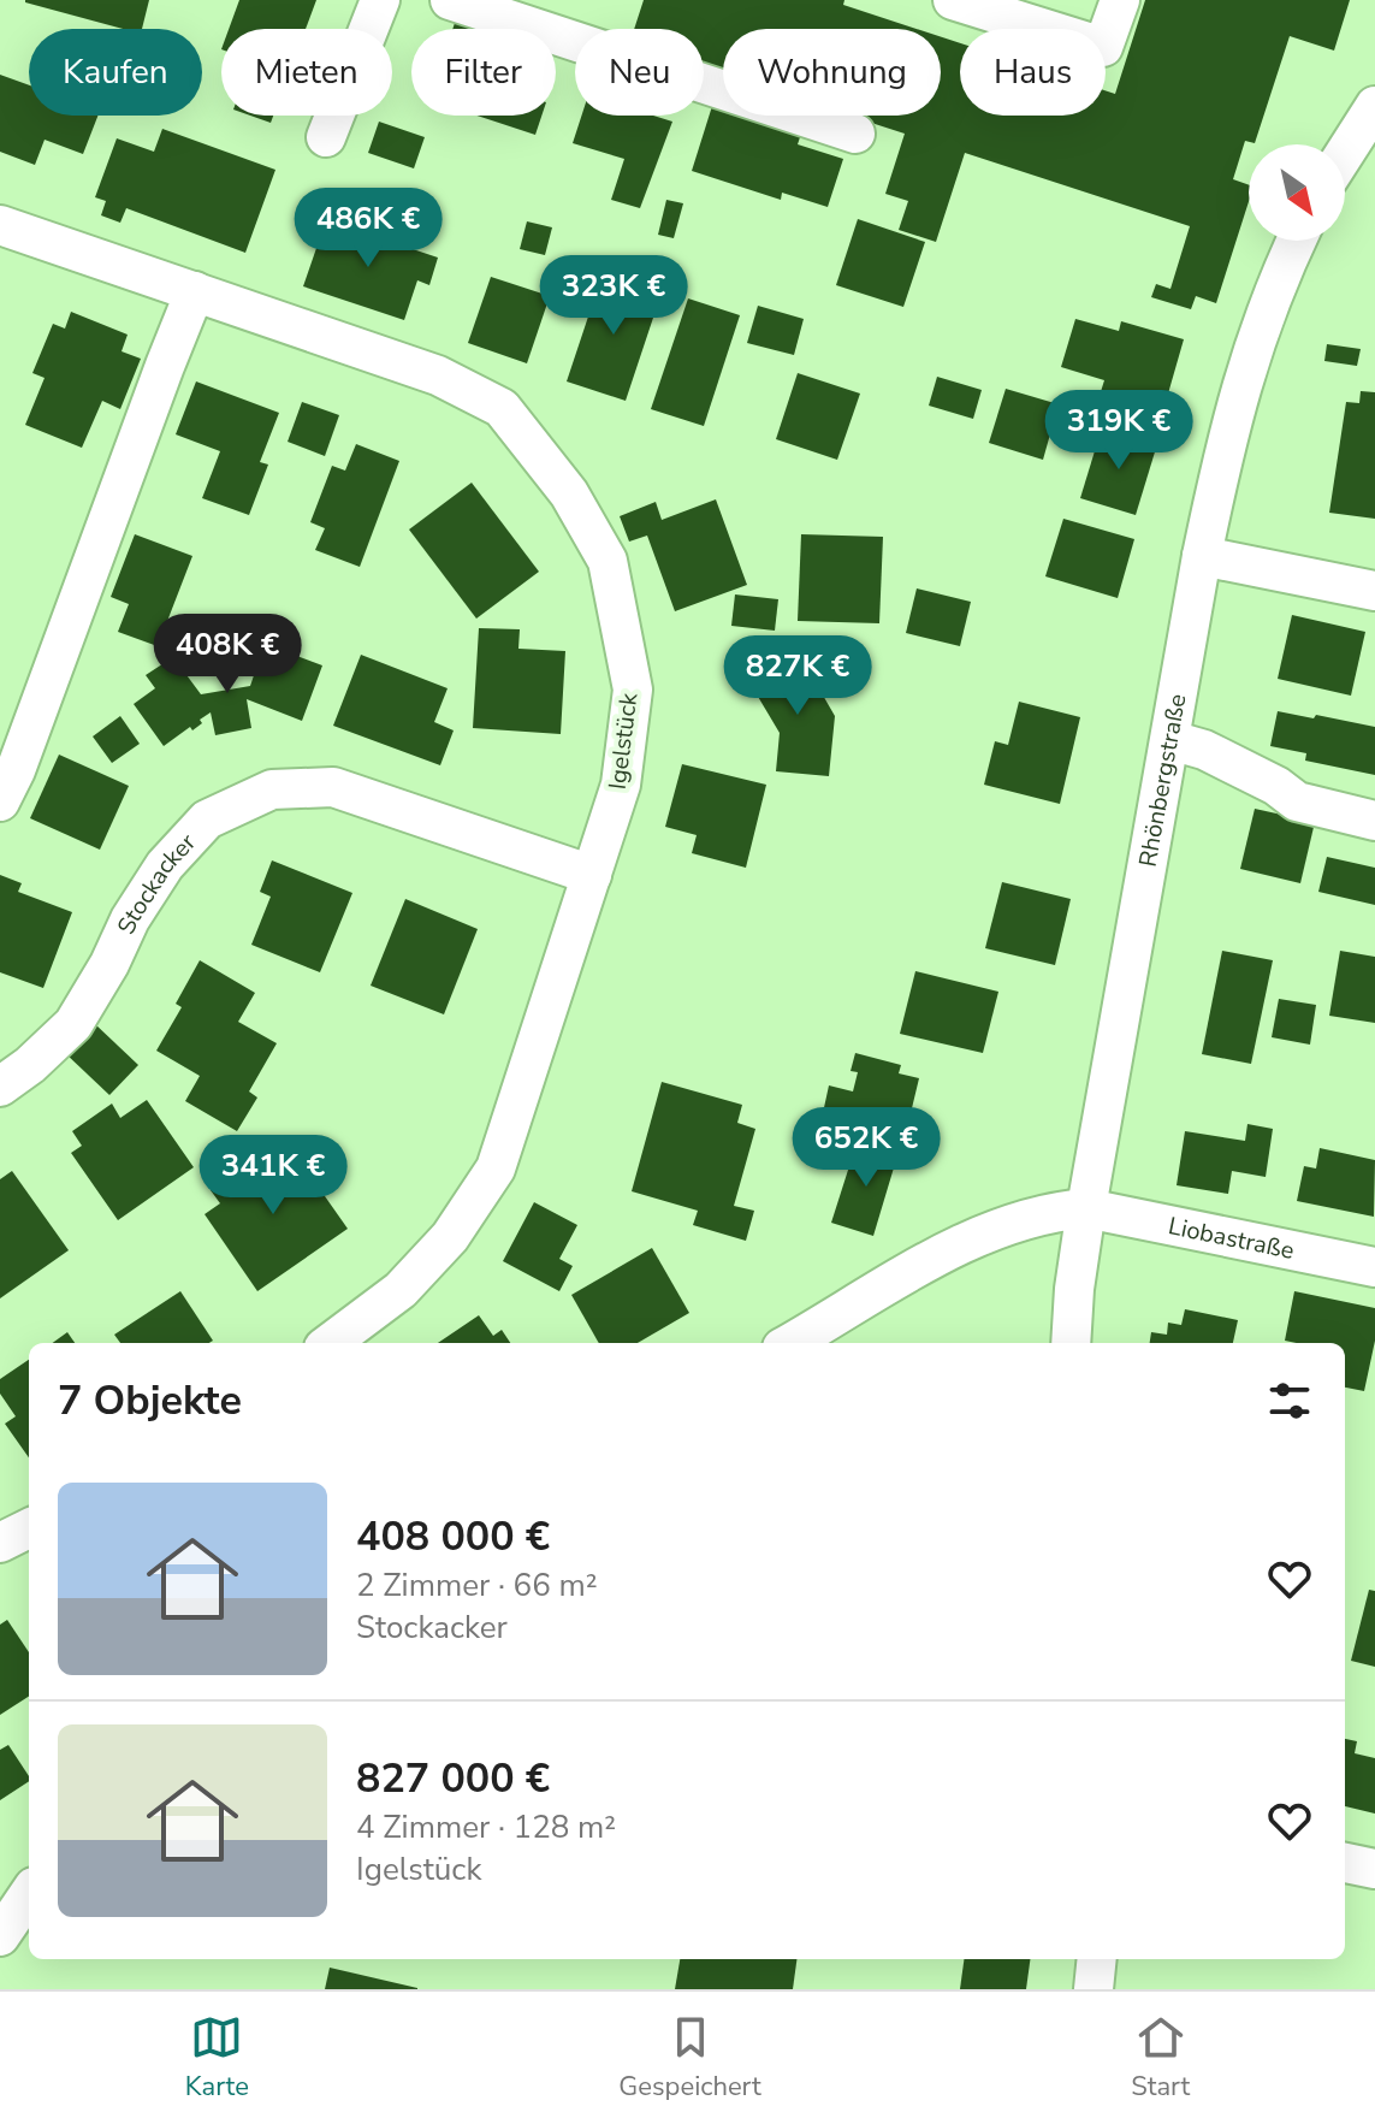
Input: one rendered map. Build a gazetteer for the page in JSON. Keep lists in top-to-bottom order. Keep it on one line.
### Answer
{"streets":{"street":["Igelstück","Rhönbergstraße","Stockacker","Liobastraße"]},"crossings":[["Igelstück","Stockacker"],["Rhönbergstraße","Liobastraße"]],"north":"bottom right","page":{"chip":["Kaufen","Mieten","Filter","Neu","Wohnung","Haus"],"price":["486K €","323K €","319K €","408K €","827K €","652K €","341K €"],"heading":"7 Objekte","list":[{"name":"408 000 €","note":"2 Zimmer · 66 m² · Stockacker"},{"name":"827 000 €","note":"4 Zimmer · 128 m² · Igelstück"}],"tabs":["Karte","Gespeichert","Start"]}}
